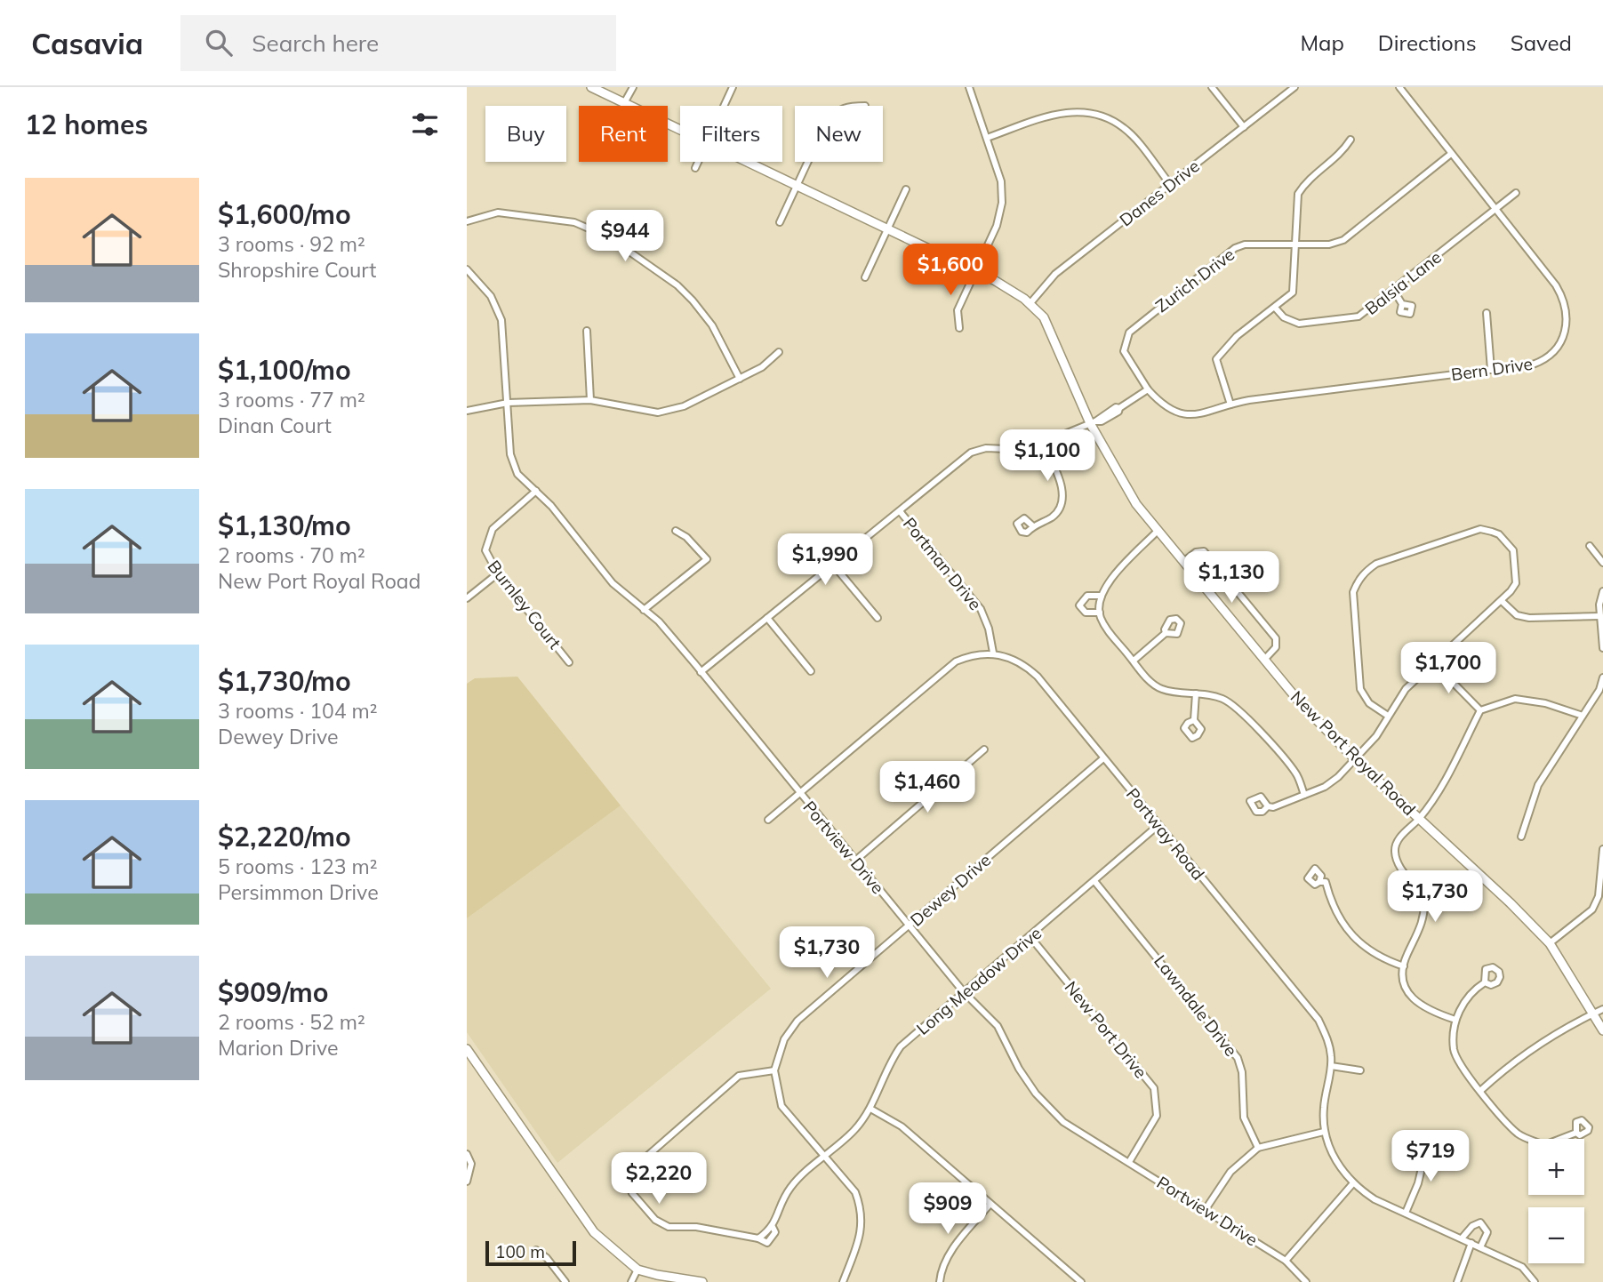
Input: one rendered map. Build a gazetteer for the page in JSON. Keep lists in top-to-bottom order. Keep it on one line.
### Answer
{"streets":{"street":["Danes Drive","Zurich Drive","Balsia Lane","Bern Drive","Portman Drive","Burnley Court","New Port Royal Road","Portway Road","Portview Drive","Dewey Drive","Long Meadow Drive","Lawndale Drive","New Port Drive"]},"crossings":[["Danes Drive","New Port Royal Road"],["Zurich Drive","Bern Drive"],["Balsia Lane","Bern Drive"],["Portman Drive","Portway Road"],["Burnley Court","Portview Drive"],["Portway Road","Dewey Drive"],["Portway Road","Long Meadow Drive"],["Portview Drive","Dewey Drive"],["Portview Drive","Long Meadow Drive"],["Portview Drive","New Port Drive"],["Dewey Drive","Long Meadow Drive"],["Long Meadow Drive","Lawndale Drive"],["Long Meadow Drive","New Port Drive"]],"scale_bar":"100 m","page":{"header":"Casavia","search":"Search here","nav":["Map","Directions","Saved"],"heading":"12 homes","chip":["Buy","Rent","Filters","New"],"list":[{"name":"$1,600/mo","note":"3 rooms · 92 m² · Shropshire Court"},{"name":"$1,100/mo","note":"3 rooms · 77 m² · Dinan Court"},{"name":"$1,130/mo","note":"2 rooms · 70 m² · New Port Royal Road"},{"name":"$1,730/mo","note":"3 rooms · 104 m² · Dewey Drive"},{"name":"$2,220/mo","note":"5 rooms · 123 m² · Persimmon Drive"},{"name":"$909/mo","note":"2 rooms · 52 m² · Marion Drive"}],"price":["$944","$1,600","$1,100","$1,990","$1,130","$1,700","$1,460","$1,730","$1,730","$719","$2,220","$909"],"map_buttons":["+","−"],"scale":"100 m"}}
